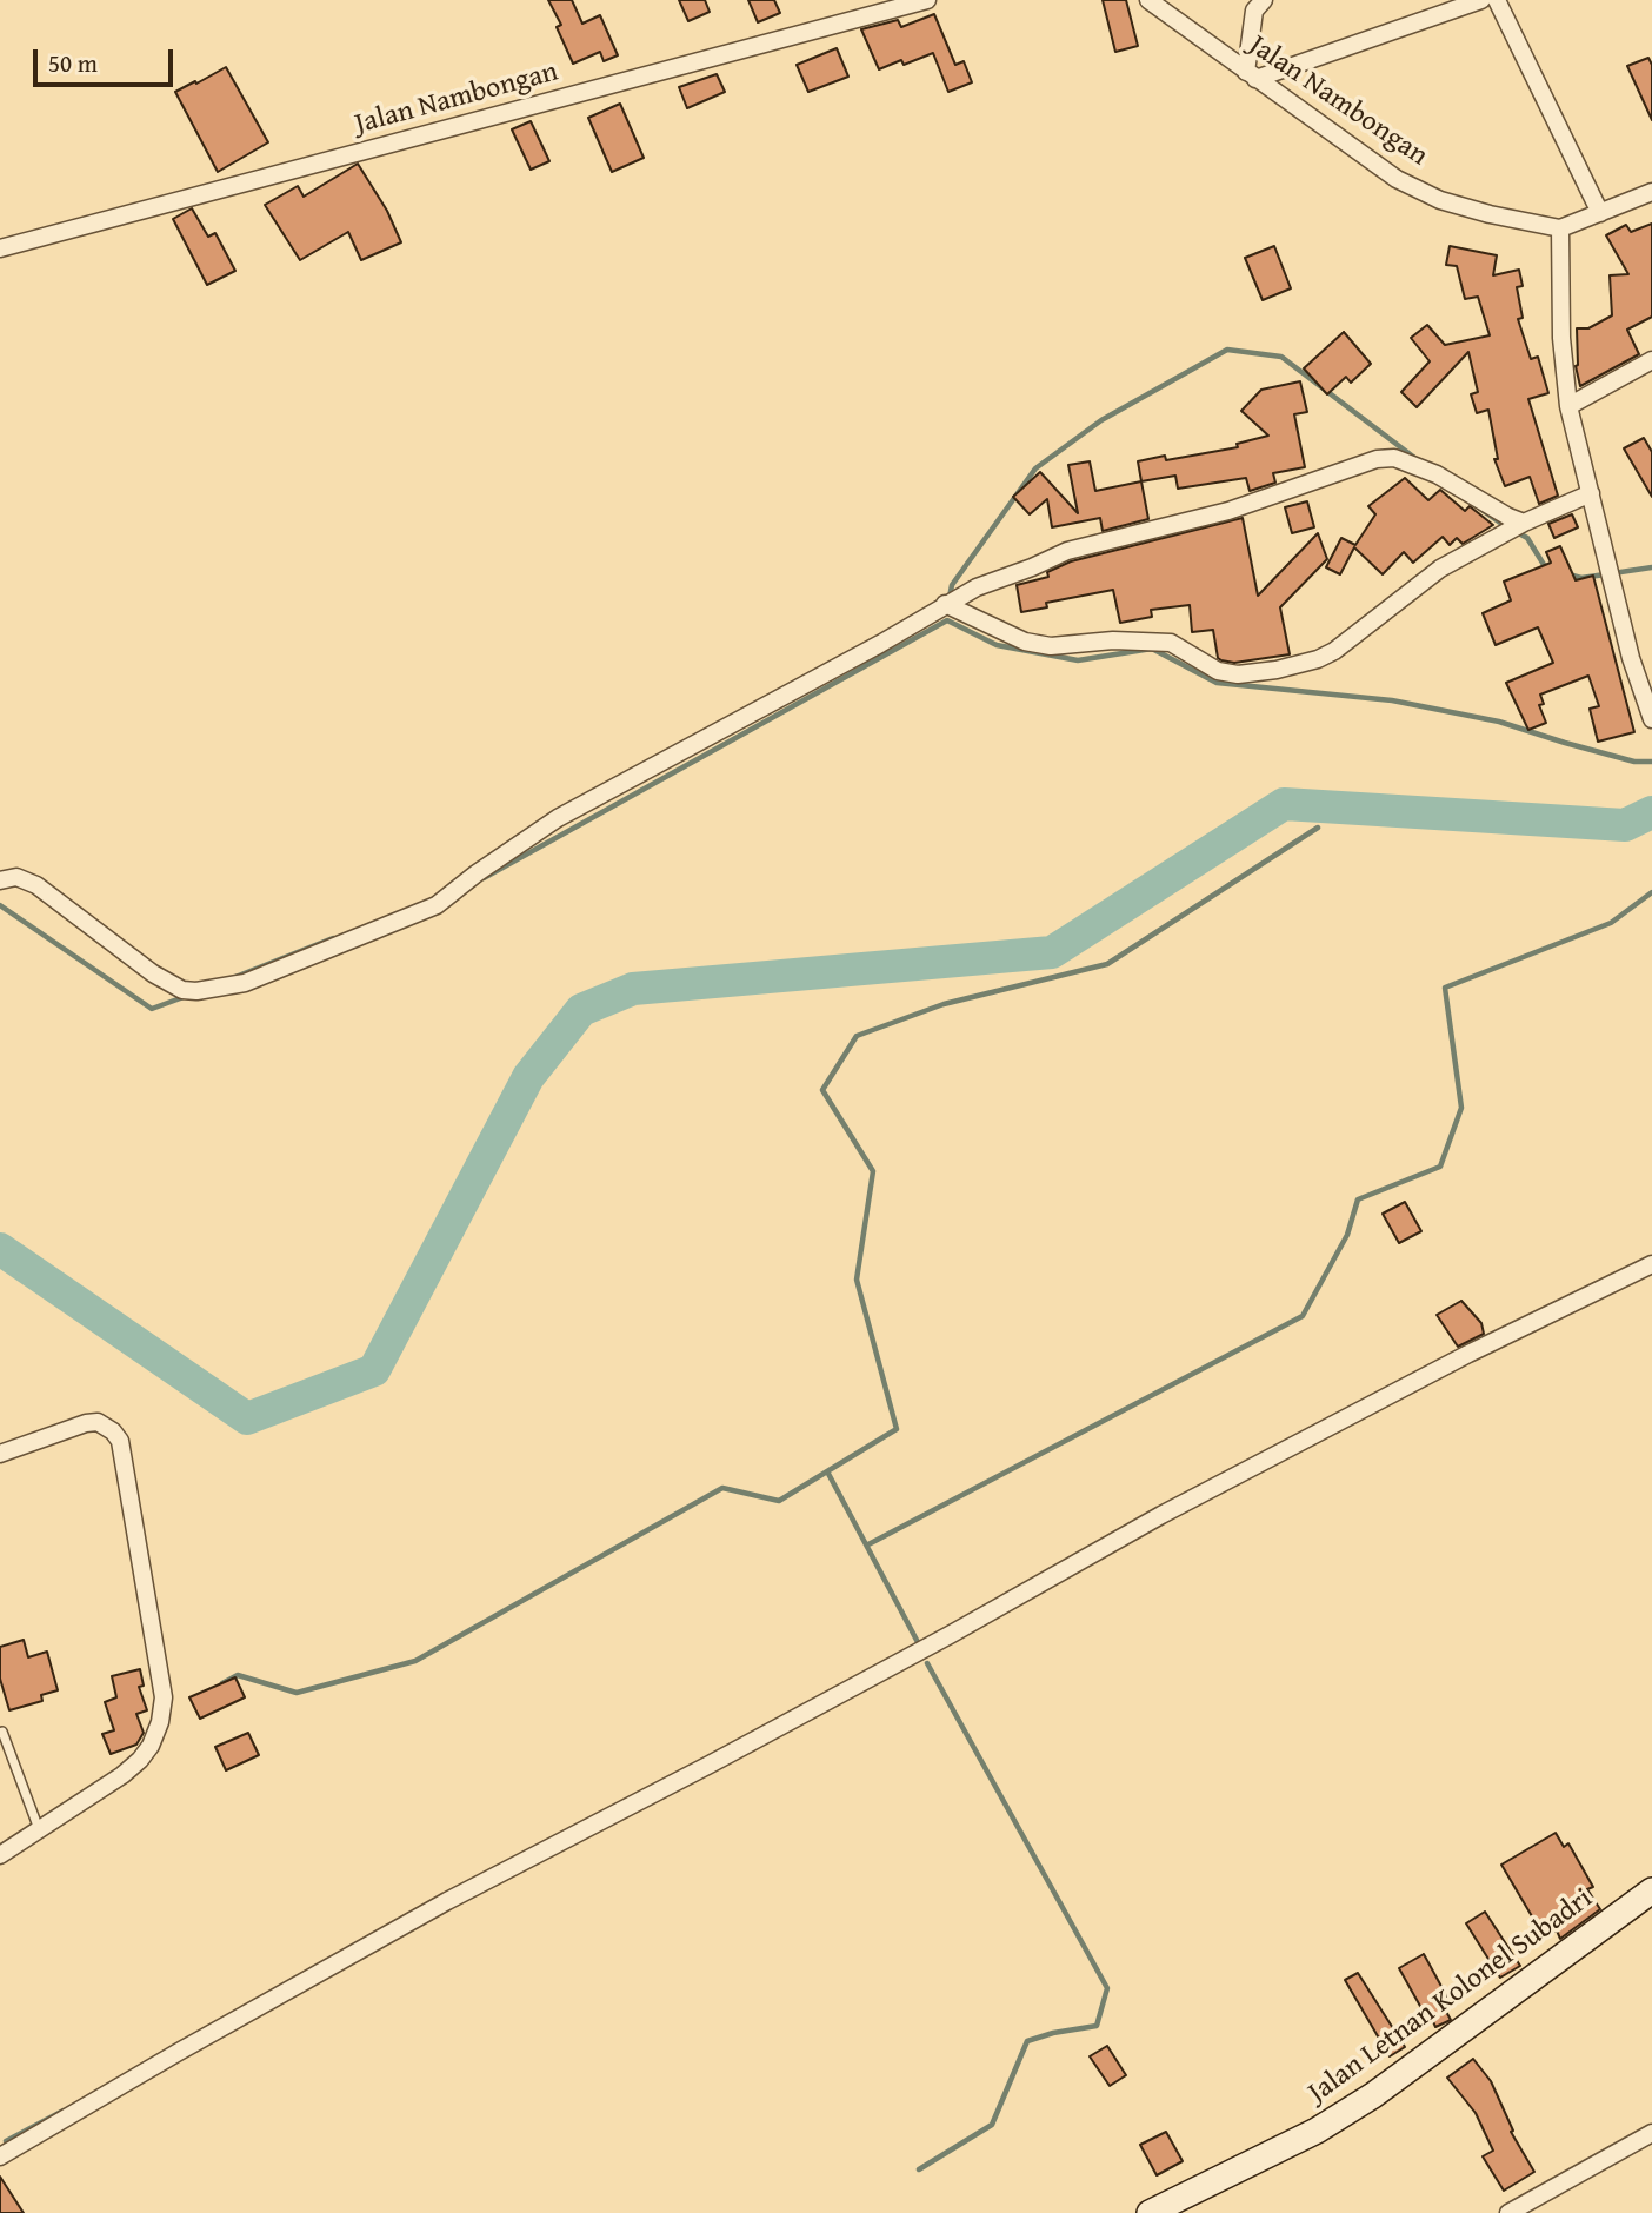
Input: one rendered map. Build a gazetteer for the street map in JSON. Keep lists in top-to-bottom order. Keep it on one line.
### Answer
{"streets":{"main road":["Jalan Letnan Kolonel Subadri"],"street":["Jalan Nambongan"]},"scale_bar":"50 m"}
